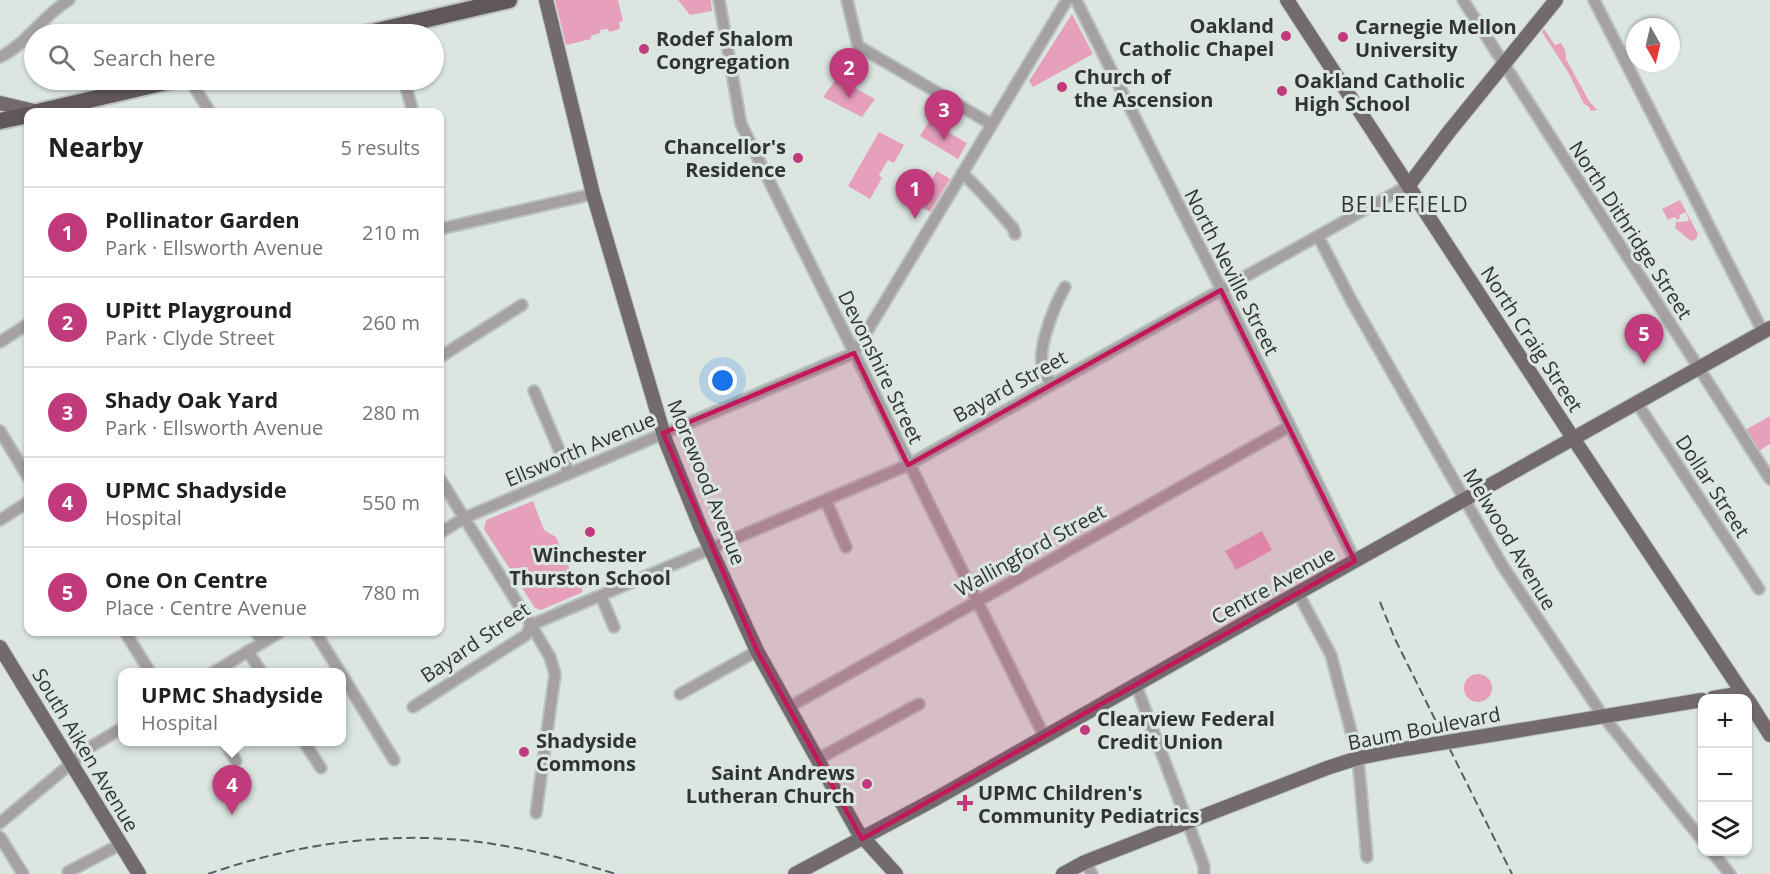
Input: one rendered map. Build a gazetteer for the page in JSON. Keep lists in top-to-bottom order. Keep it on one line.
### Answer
{"streets":{"main road":["North Craig Street","Bayard Street","Morewood Avenue","Centre Avenue","Baum Boulevard","South Aiken Avenue"],"street":["North Dithridge Street","North Neville Street","Devonshire Street","Ellsworth Avenue","Dollar Street","Melwood Avenue","Wallingford Street"]},"crossings":[["North Dithridge Street","Bayard Street"],["North Dithridge Street","Centre Avenue"],["North Neville Street","Bayard Street"],["North Neville Street","Wallingford Street"],["North Neville Street","Centre Avenue"],["North Craig Street","Bayard Street"],["North Craig Street","Centre Avenue"],["Devonshire Street","Bayard Street"],["Devonshire Street","Ellsworth Avenue"],["Devonshire Street","Wallingford Street"],["Devonshire Street","Centre Avenue"],["Bayard Street","Morewood Avenue"],["Bayard Street","Melwood Avenue"],["Ellsworth Avenue","Morewood Avenue"],["Morewood Avenue","Wallingford Street"],["Morewood Avenue","Centre Avenue"],["Dollar Street","Centre Avenue"],["Melwood Avenue","Centre Avenue"],["Melwood Avenue","Baum Boulevard"]],"districts":["BELLEFIELD"],"places":{"other":["Oakland Catholic Chapel","Carnegie Mellon University","Rodef Shalom Congregation","Church of the Ascension","Oakland Catholic High School","Chancellor's Residence","Winchester Thurston School","Clearview Federal Credit Union","Shadyside Commons","Saint Andrews Lutheran Church"],"health":["UPMC Children's Community Pediatrics"]},"north":"bottom","page":{"search":"Search here","pins":["2","3","1","5","4"],"heading":["Nearby","5 results"],"list":[{"mark":"1","name":"Pollinator Garden","note":"Park · Ellsworth Avenue","value":"210 m"},{"mark":"2","name":"UPitt Playground","note":"Park · Clyde Street","value":"260 m"},{"mark":"3","name":"Shady Oak Yard","note":"Park · Ellsworth Avenue","value":"280 m"},{"mark":"4","name":"UPMC Shadyside","note":"Hospital","value":"550 m"},{"mark":"5","name":"One On Centre","note":"Place · Centre Avenue","value":"780 m"}],"popup":["UPMC Shadyside","Hospital"],"map_buttons":["+","−"]}}
